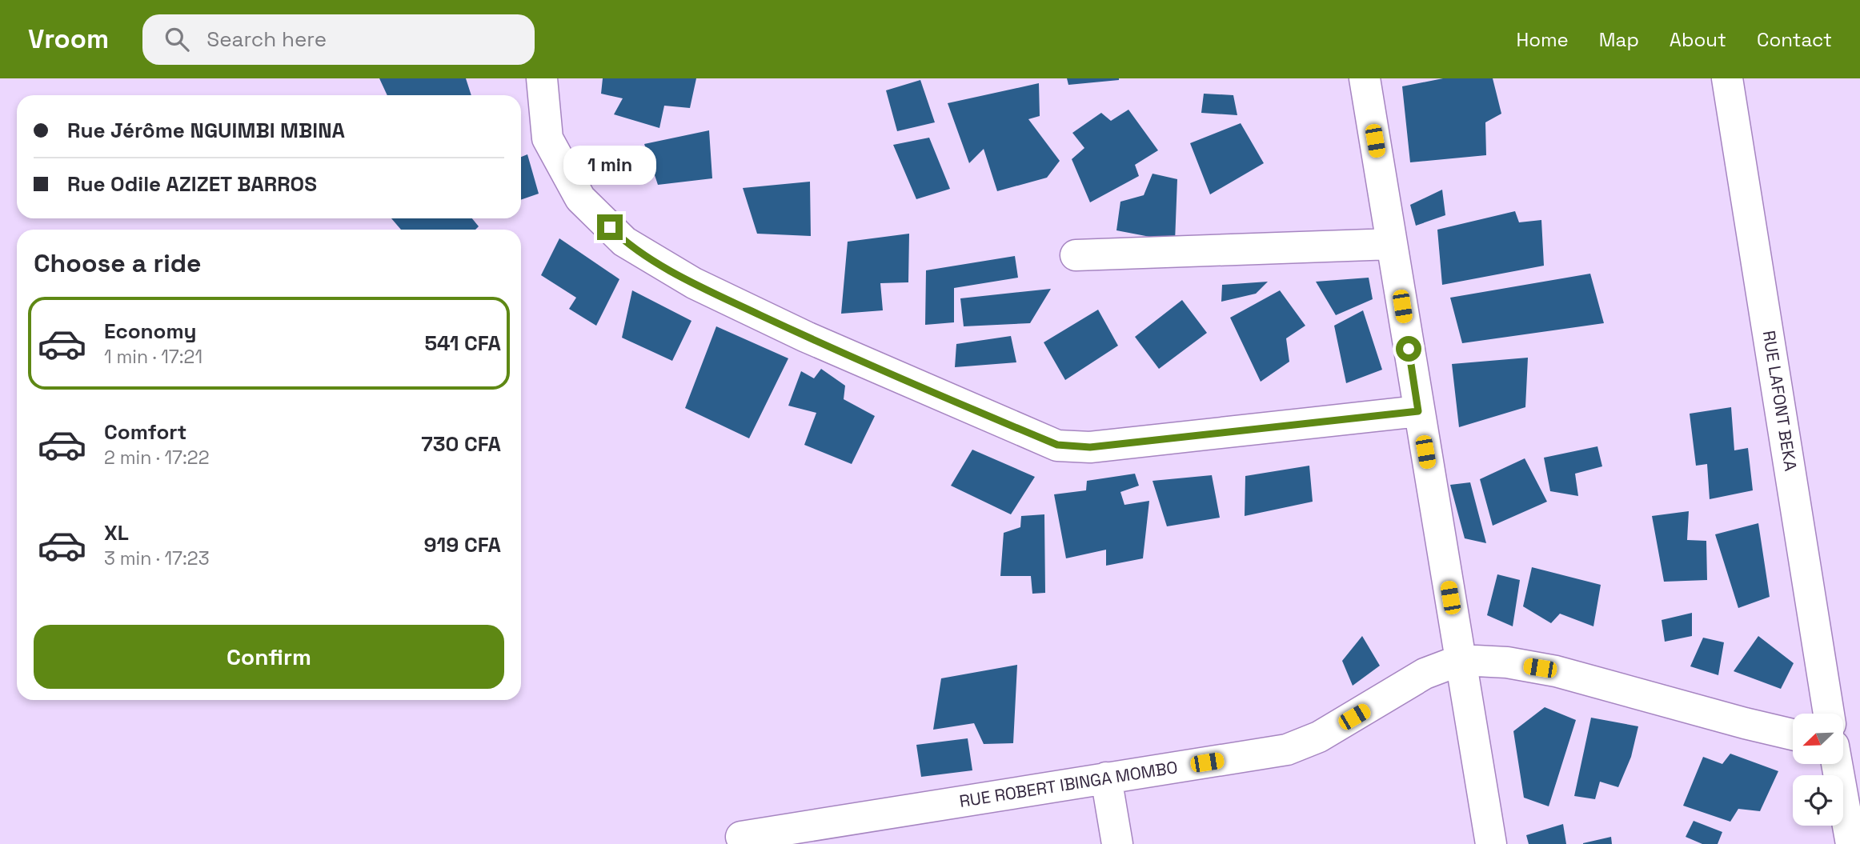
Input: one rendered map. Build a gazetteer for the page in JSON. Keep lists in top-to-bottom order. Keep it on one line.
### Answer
{"streets":{"street":["RUE LAFONT BEKA","RUE ROBERT IBINGA MOMBO"]},"north":"bottom left","page":{"header":"Vroom","search":"Search here","nav":["Home","Map","About","Contact"],"banner":["Rue Jérôme NGUIMBI MBINA","Rue Odile AZIZET BARROS"],"bubble":"1 min","heading":"Choose a ride","list":[{"name":"Economy","note":"1 min · 17:21","value":"541 CFA"},{"name":"Comfort","note":"2 min · 17:22","value":"730 CFA"},{"name":"XL","note":"3 min · 17:23","value":"919 CFA"}],"buttons":"Confirm"}}
